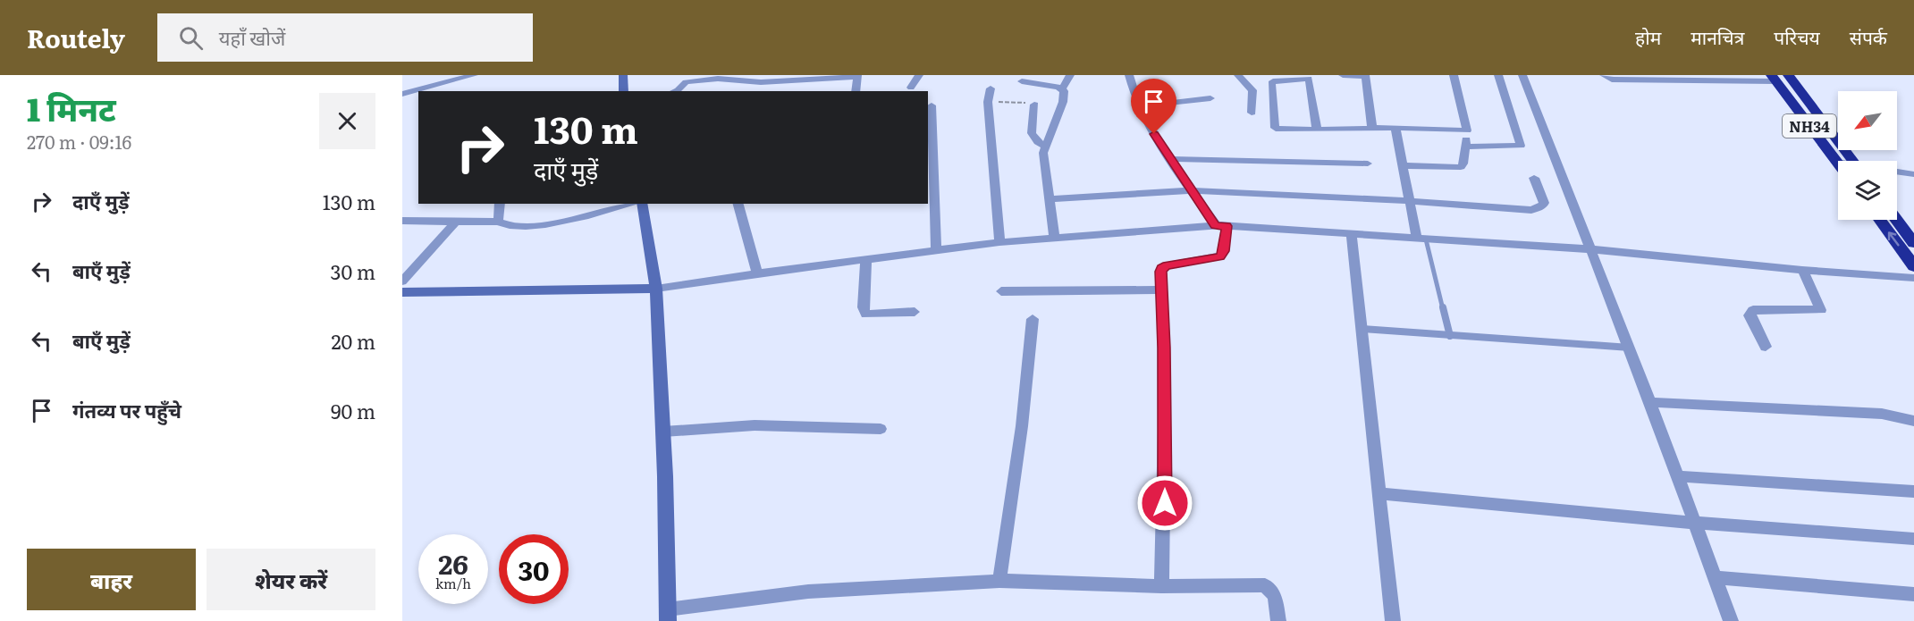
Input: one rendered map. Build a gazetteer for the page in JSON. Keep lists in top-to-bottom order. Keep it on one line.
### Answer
{"streets":{"highway":["NH34"]},"north":"bottom left","page":{"header":"Routely","search":"यहाँ खोजें","nav":["होम","मानचित्र","परिचय","संपर्क"],"heading":["1 मिनट","270 m · 09:16"],"turn":["130 m","दाएँ मुड़ें"],"list":[{"name":"दाएँ मुड़ें","value":"130 m"},{"name":"बाएँ मुड़ें","value":"30 m"},{"name":"बाएँ मुड़ें","value":"20 m"},{"name":"गंतव्य पर पहुँचे","value":"90 m"}],"speed":"26 km/h","limit":"30","buttons":["बाहर","शेयर करें"]}}
